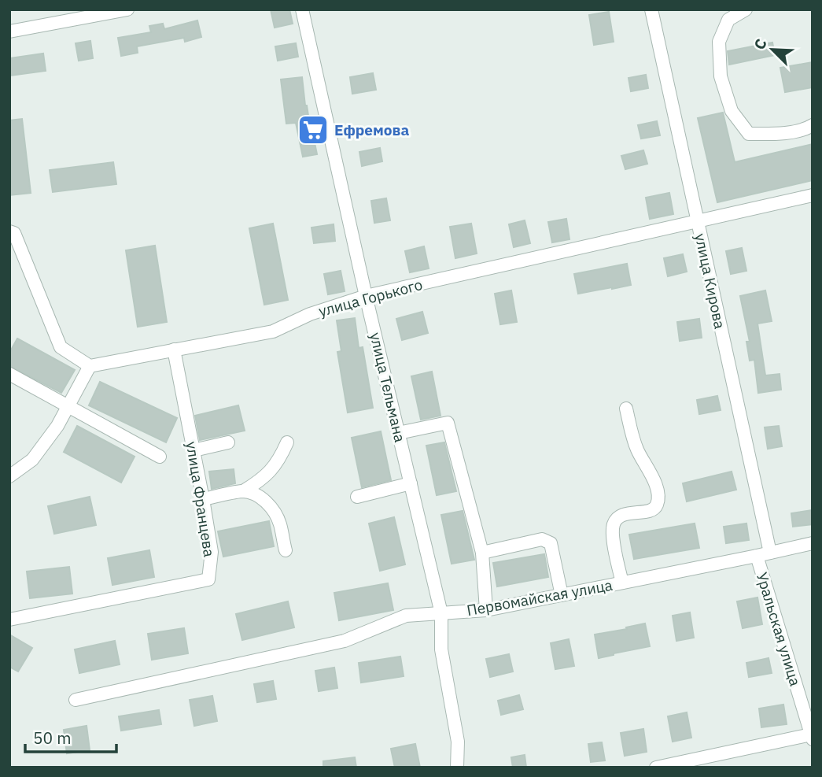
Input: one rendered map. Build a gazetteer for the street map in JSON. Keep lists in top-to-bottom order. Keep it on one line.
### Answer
{"streets":{"street":["улица Кирова","улица Горького","улица Тельмана","улица Францева","Первомайская улица","Уральская улица"]},"crossings":[["улица Кирова","улица Горького"],["улица Кирова","Первомайская улица"],["улица Горького","улица Тельмана"],["улица Горького","улица Францева"],["улица Тельмана","Первомайская улица"],["Первомайская улица","Уральская улица"]],"places":{"supermarket":["Ефремова"]},"scale_bar":"50 m","north":"top left"}
